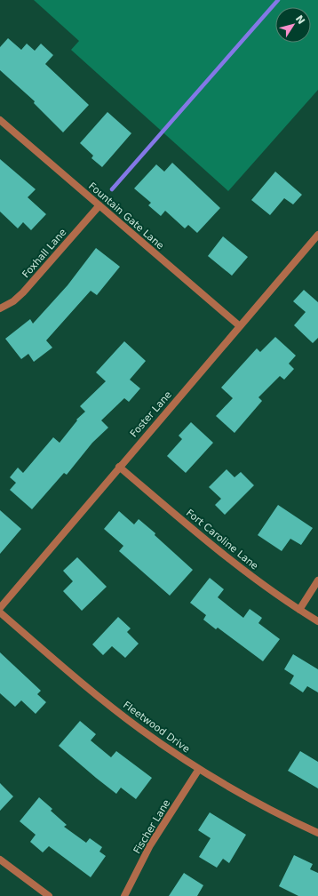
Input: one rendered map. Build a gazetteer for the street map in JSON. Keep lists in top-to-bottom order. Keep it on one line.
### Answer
{"streets":{"street":["Fountain Gate Lane","Foxhall Lane","Foster Lane","Fort Caroline Lane","Fleetwood Drive","Fischer Lane"]},"crossings":[["Fountain Gate Lane","Foxhall Lane"],["Fountain Gate Lane","Foster Lane"],["Foster Lane","Fort Caroline Lane"],["Fleetwood Drive","Fischer Lane"]],"north":"top right"}
